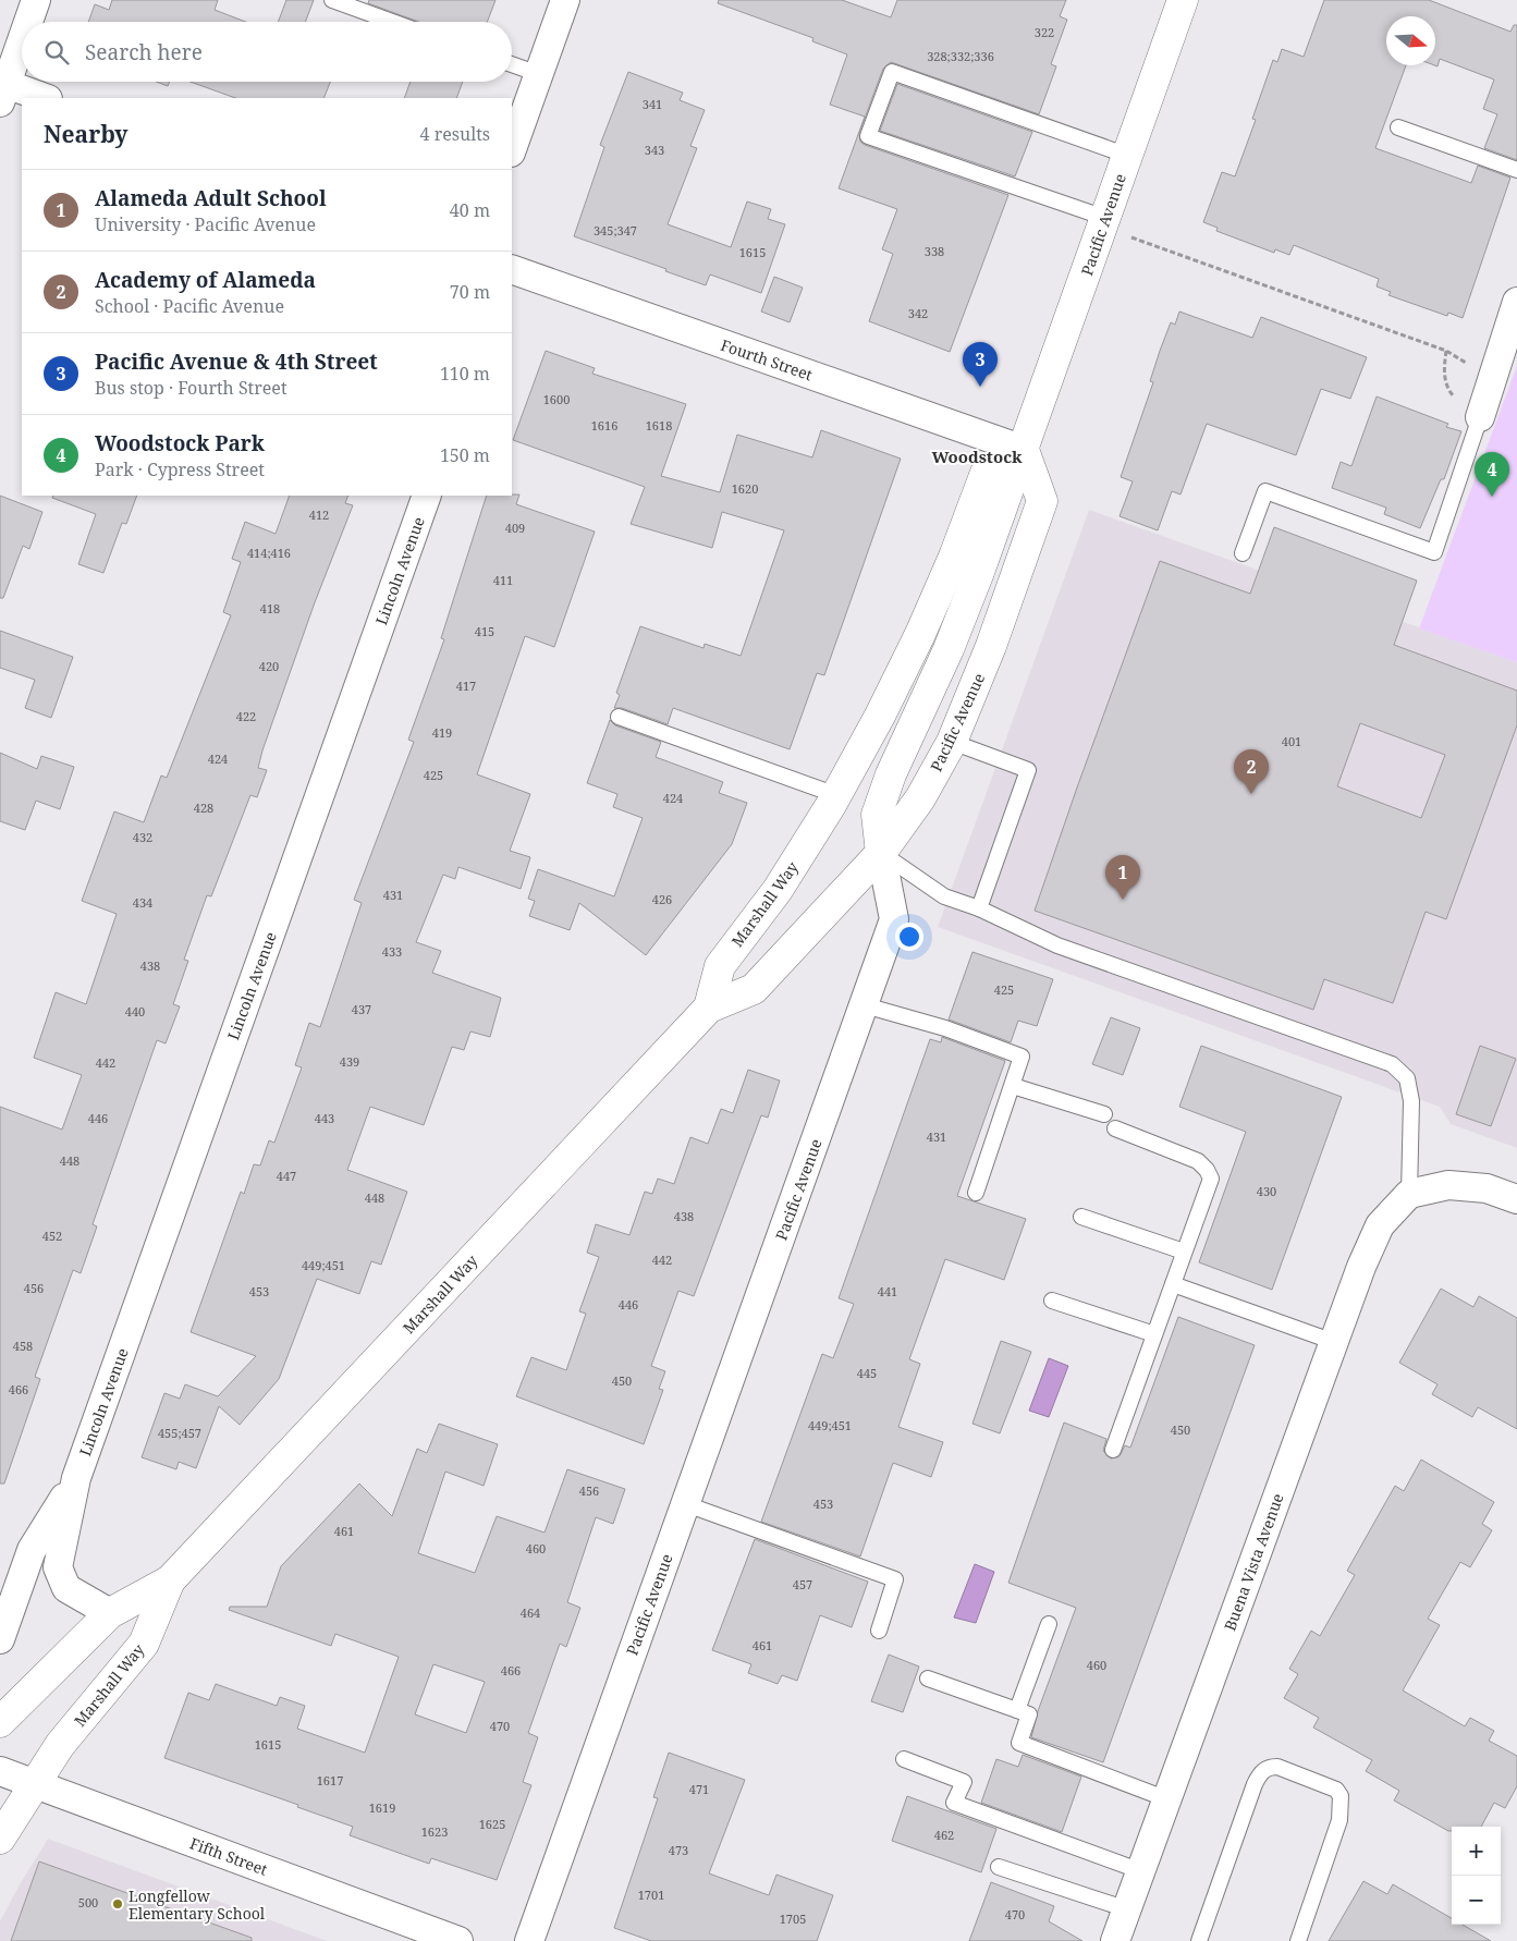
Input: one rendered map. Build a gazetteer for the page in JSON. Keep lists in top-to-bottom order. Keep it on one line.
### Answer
{"streets":{"street":["Pacific Avenue","Fourth Street","Lincoln Avenue","Marshall Way","Buena Vista Avenue","Fifth Street"]},"crossings":[["Pacific Avenue","Fourth Street"],["Pacific Avenue","Marshall Way"],["Lincoln Avenue","Marshall Way"],["Marshall Way","Fifth Street"]],"districts":["Woodstock"],"places":["Longfellow Elementary School"],"house_numbers":["322","328;332;336","341","343","345;347","338","1615","342","1600","1616","1618","1620","412","409","414;416","411","418","415","420","417","422","419","401","424","425","424","428","432","431","426","434","433","438","425","437","440","439","442","446","443","431","448","447","430","448","438","452","442","449;451","456","453","441","446","458","445","450","466","449;451","450","455;457","456","453","461","460","457","464","461","460","466","470","1615","1617","471","1619","1625","1623","462","473","1701","500","470","1705"],"north":"right","page":{"search":"Search here","heading":["Nearby","4 results"],"list":[{"mark":"1","name":"Alameda Adult School","note":"University · Pacific Avenue","value":"40 m"},{"mark":"2","name":"Academy of Alameda","note":"School · Pacific Avenue","value":"70 m"},{"mark":"3","name":"Pacific Avenue & 4th Street","note":"Bus stop · Fourth Street","value":"110 m"},{"mark":"4","name":"Woodstock Park","note":"Park · Cypress Street","value":"150 m"}],"pins":["3","4","2","1"],"map_buttons":["+","−"]}}
